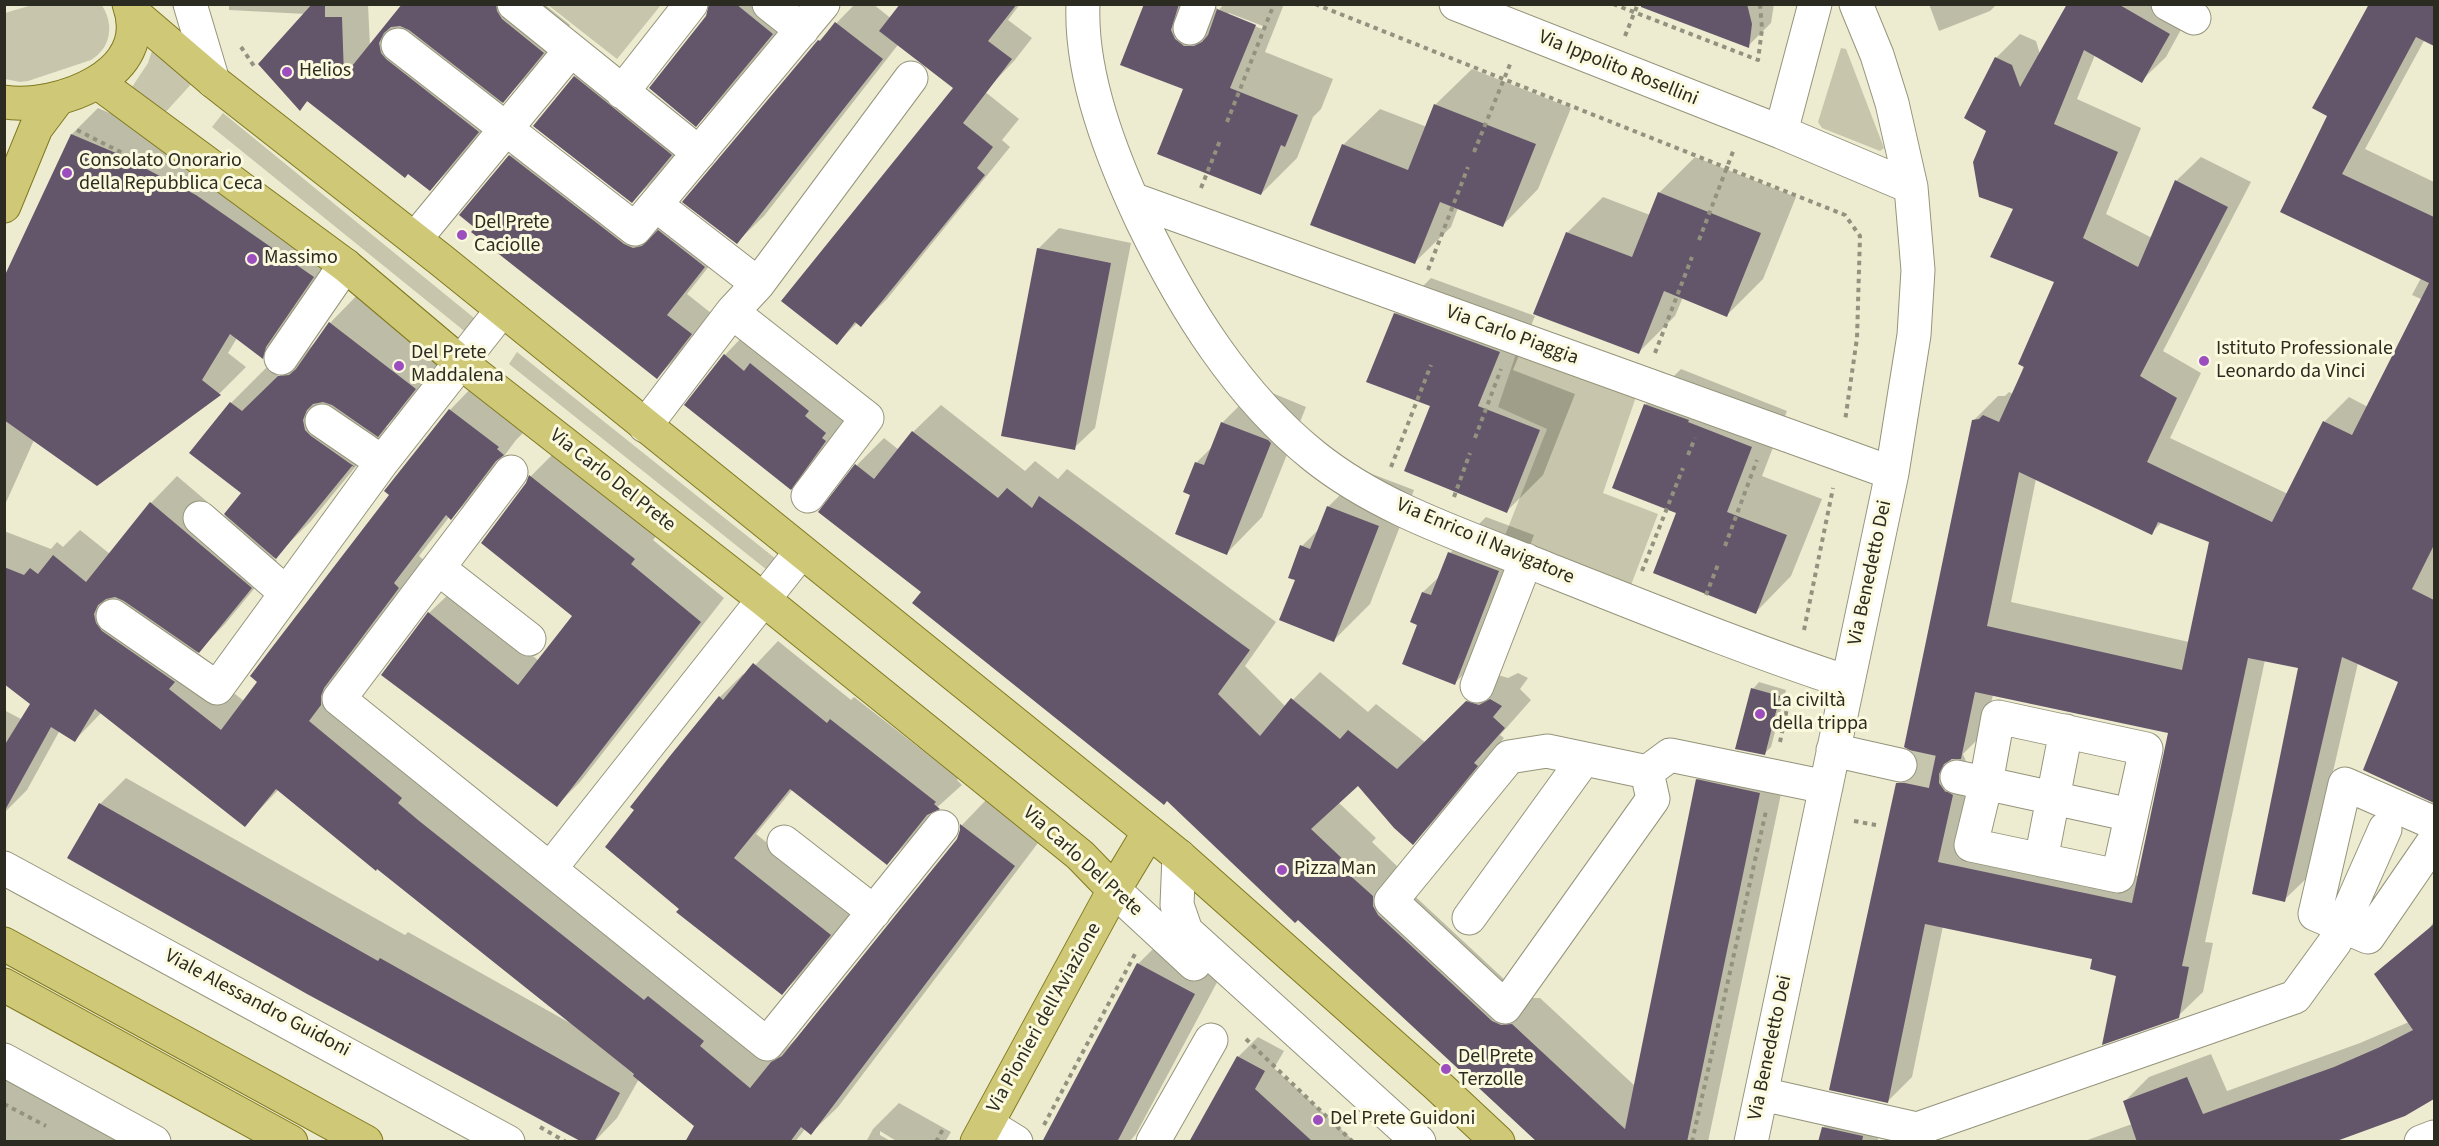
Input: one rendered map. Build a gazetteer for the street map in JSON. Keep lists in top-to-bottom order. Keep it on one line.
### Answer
{"streets":{"main road":["Via Carlo Del Prete","Via Pionieri dell'Aviazione"],"street":["Via Ippolito Rosellini","Via Carlo Piaggia","Via Enrico il Navigatore","Via Benedetto Dei","Viale Alessandro Guidoni"]},"crossings":[["Via Ippolito Rosellini","Via Benedetto Dei"],["Via Carlo Piaggia","Via Enrico il Navigatore"],["Via Carlo Piaggia","Via Benedetto Dei"],["Via Carlo Del Prete","Via Pionieri dell'Aviazione"],["Via Enrico il Navigatore","Via Benedetto Dei"]],"places":["Helios","Consolato Onorario della Repubblica Ceca","Del Prete Caciolle","Massimo","Istituto Professionale Leonardo da Vinci","Del Prete Maddalena","La civiltà della trippa","Pizza Man","Del Prete Terzolle","Del Prete Guidoni"]}
